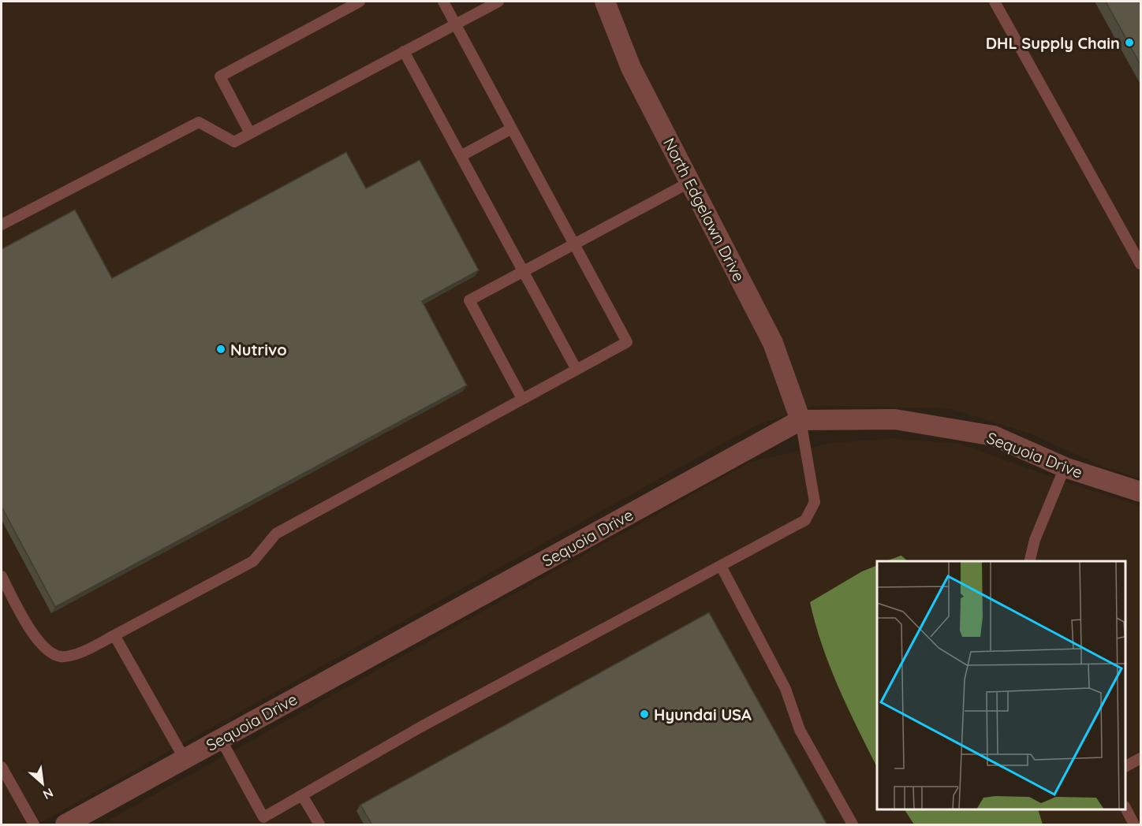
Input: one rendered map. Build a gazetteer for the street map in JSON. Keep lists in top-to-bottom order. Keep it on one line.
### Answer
{"streets":{"street":["North Edgelawn Drive","Sequoia Drive"]},"crossings":[["North Edgelawn Drive","Sequoia Drive"]],"places":["DHL Supply Chain","Nutrivo","Hyundai USA"],"north":"bottom right"}
